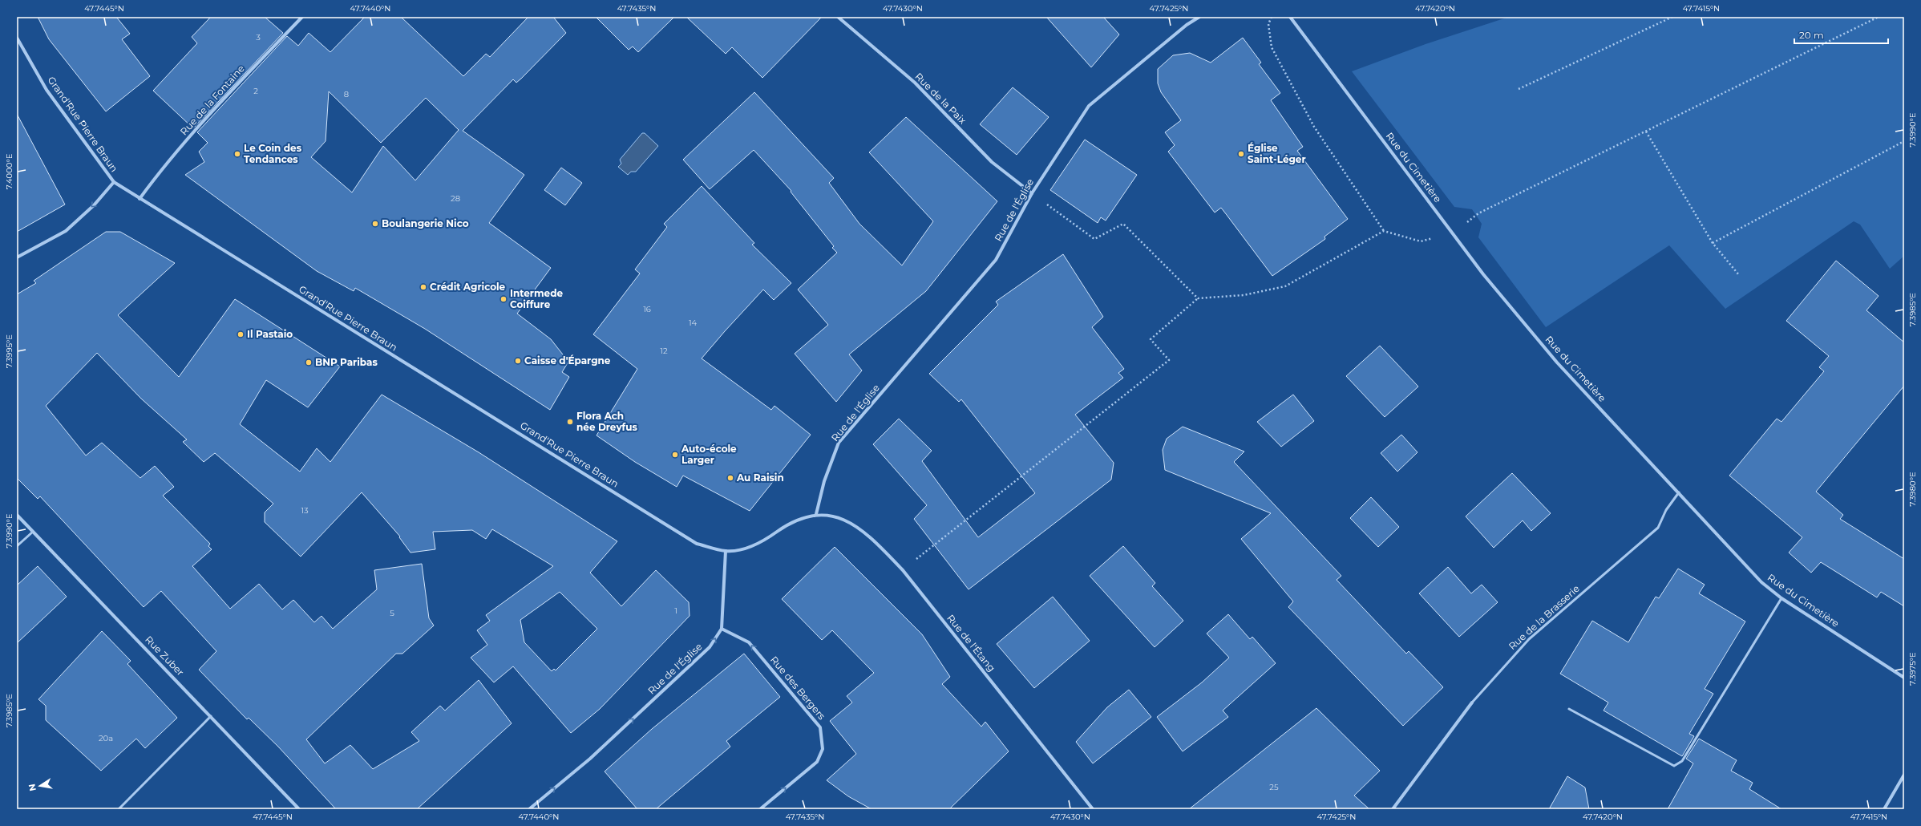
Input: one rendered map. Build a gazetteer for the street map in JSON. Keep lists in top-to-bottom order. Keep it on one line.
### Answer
{"streets":{"street":["Rue de la Paix","Rue de la Fontaine","Grand'Rue Pierre Braun","Rue du Cimetière","Rue de l'Église","Rue de la Brasserie","Rue de l'Étang","Rue Zuber","Rue des Bergers"]},"crossings":[["Rue de la Paix","Rue de l'Église"],["Rue de la Fontaine","Grand'Rue Pierre Braun"],["Grand'Rue Pierre Braun","Rue de l'Église"],["Rue du Cimetière","Rue de la Brasserie"],["Rue de l'Église","Rue de l'Étang"],["Rue de l'Église","Rue des Bergers"]],"places":["Le Coin des Tendances","Église Saint-Léger","Boulangerie Nico","Crédit Agricole","Intermede Coiffure","Il Pastaio","Caisse d'Épargne","BNP Paribas","Flora Ach née Dreyfus","Auto-école Larger","Au Raisin"],"house_numbers":["3","2","8","28","16","14","12","13","1","5","20a","25"],"scale_bar":"20 m","north":"left","coordinates":["47.7445°N","47.7440°N","47.7435°N","47.7430°N","47.7425°N","47.7420°N","47.7415°N","7.3990°E","7.4000°E","7.3985°E","7.3995°E","7.3980°E","7.3975°E"]}
